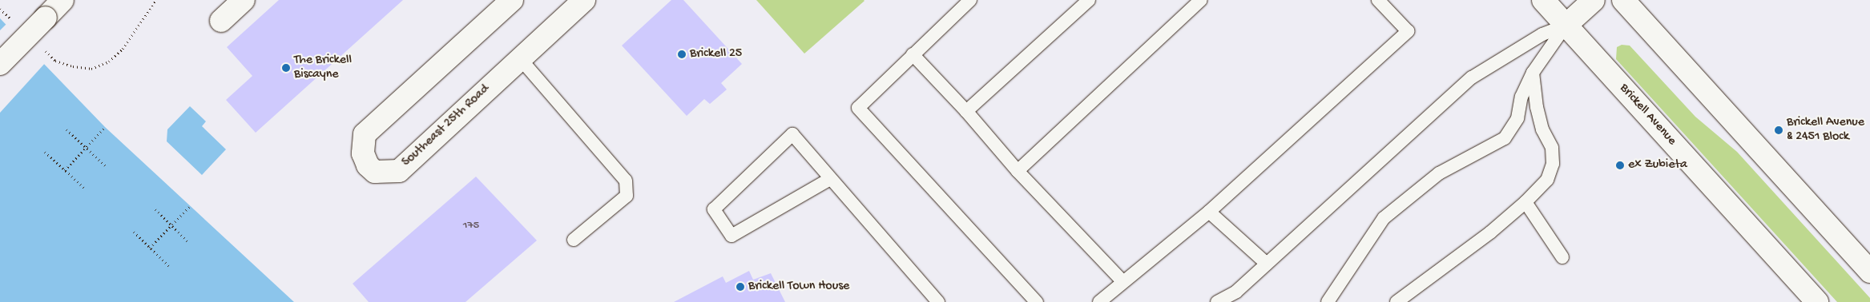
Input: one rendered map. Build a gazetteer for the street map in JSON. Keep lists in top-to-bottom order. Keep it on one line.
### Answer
{"streets":{"main road":["Brickell Avenue","Southeast 25th Road"]},"places":["Brickell 25","The Brickell Biscayne","Brickell Avenue & 2451 Block","ex Zubieta","Brickell Town House"],"house_numbers":["175"]}
